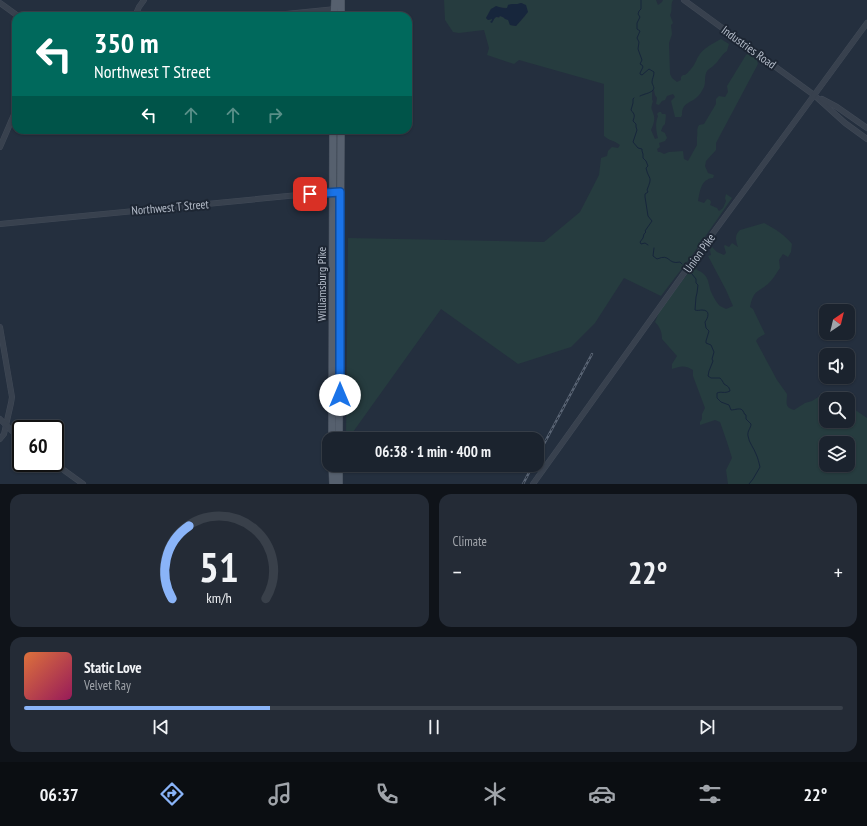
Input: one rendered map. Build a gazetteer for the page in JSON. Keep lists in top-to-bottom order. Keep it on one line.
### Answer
{"streets":{"main road":["Williamsburg Pike"],"street":["Industries Road","Northwest T Street","Union Pike"]},"crossings":[["Industries Road","Union Pike"],["Northwest T Street","Williamsburg Pike"]],"north":"top right","page":{"turn":["350 m","Northwest T Street"],"limit":"60","trip":"06:38 · 1 min · 400 m","tile":"Climate","heat":["−","22°","+"],"song":["Static Love","Velvet Ray"],"tabs":["06:37","22°"],"gauge":["51","km/h"]}}
